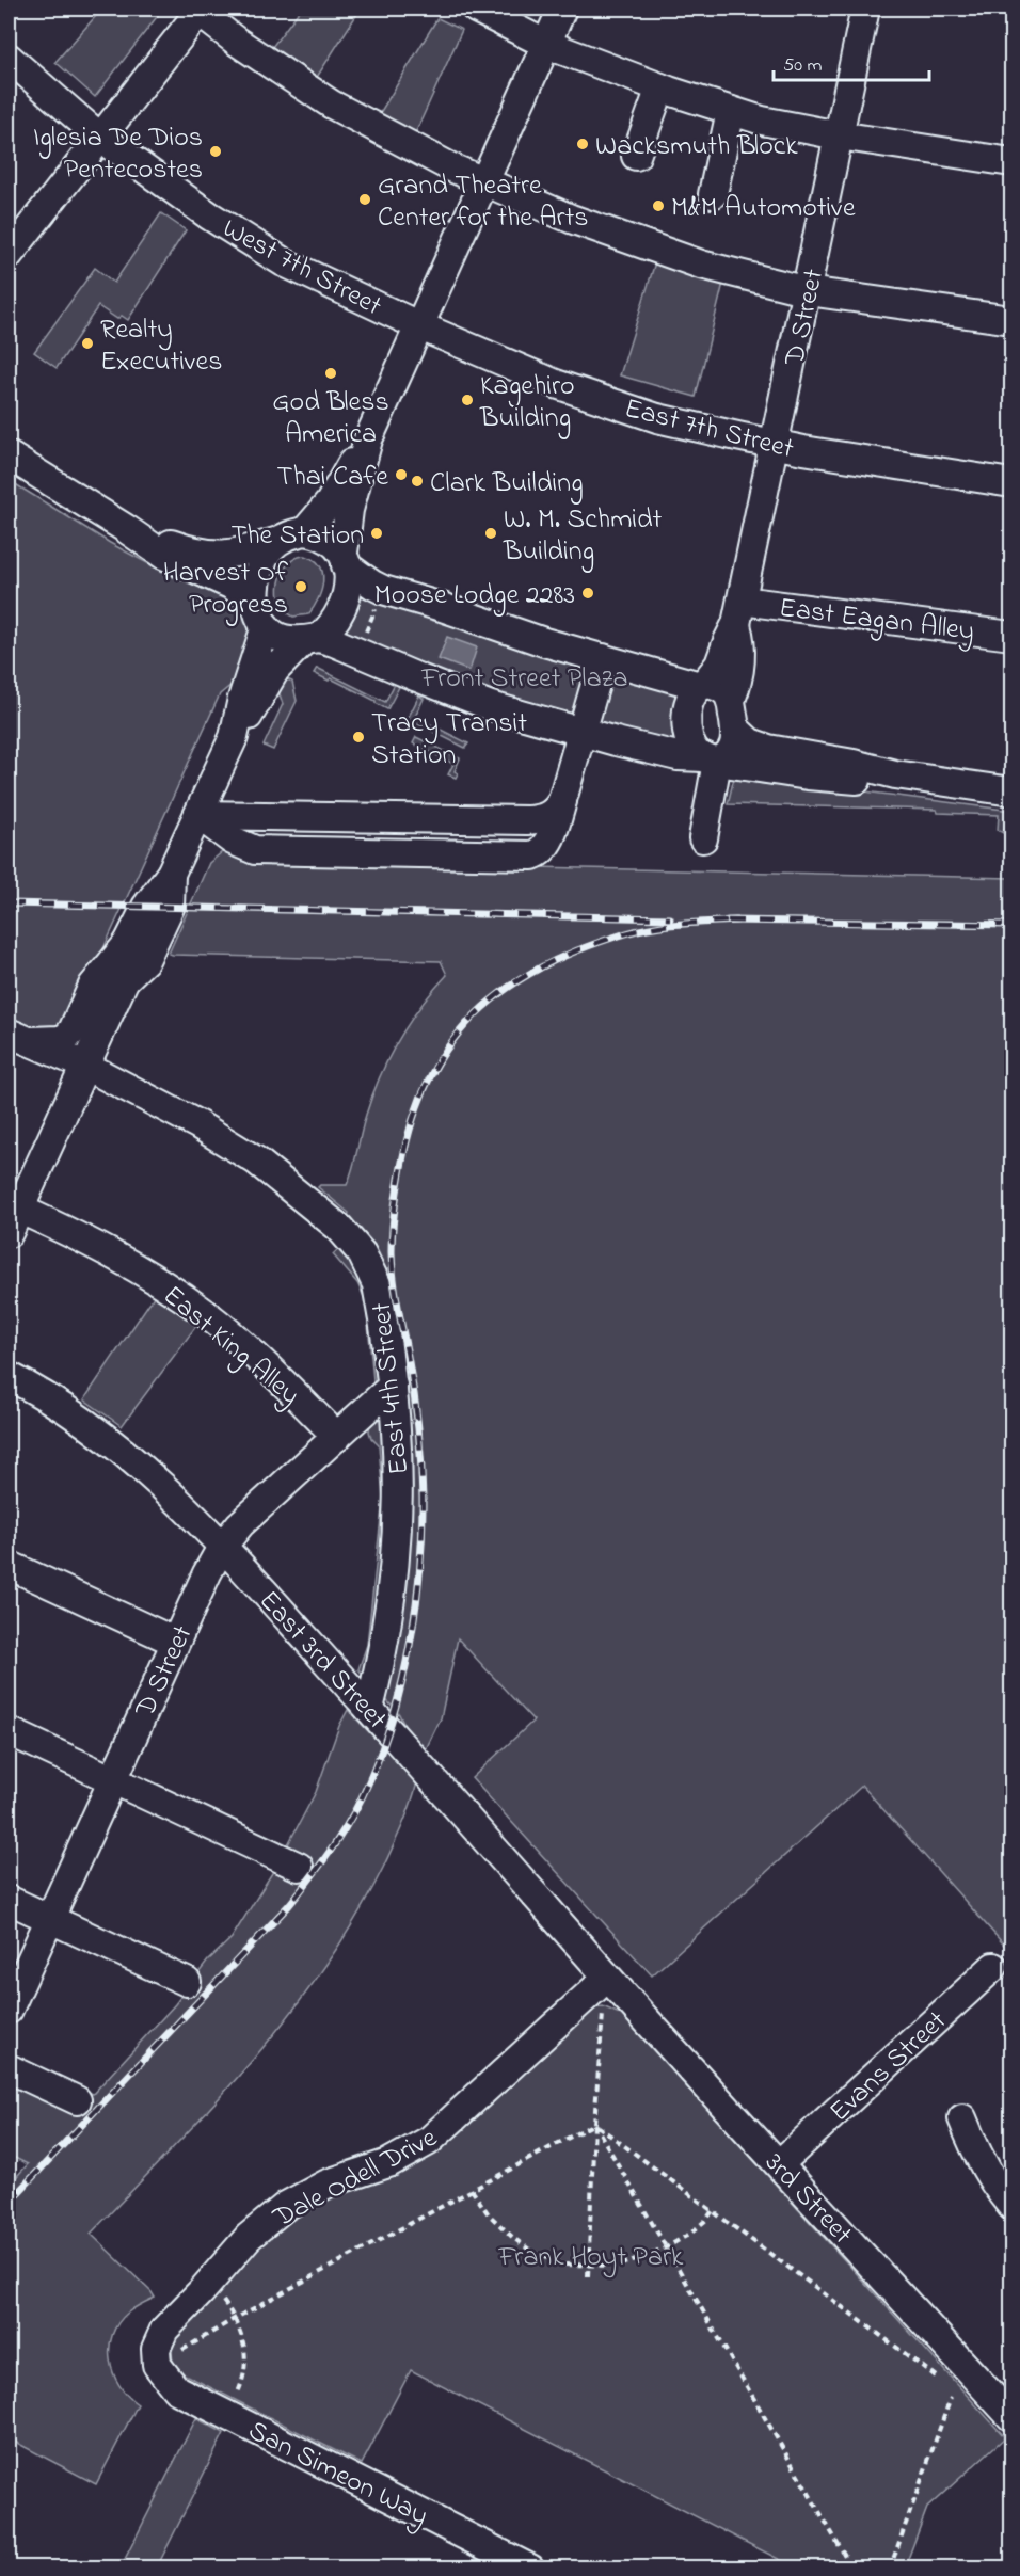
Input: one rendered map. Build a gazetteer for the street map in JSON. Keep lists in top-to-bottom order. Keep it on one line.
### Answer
{"streets":{"street":["West 7th Street","D Street","East 7th Street","East Eagan Alley","East King Alley","East 4th Street","East 3rd Street","Evans Street","Dale Odell Drive","3rd Street","San Simeon Way"]},"crossings":[["West 7th Street","East 7th Street"],["D Street","East 7th Street"],["D Street","East Eagan Alley"],["D Street","East King Alley"],["D Street","East 4th Street"],["D Street","East 3rd Street"],["East 4th Street","East 3rd Street"],["East 3rd Street","Dale Odell Drive"],["East 3rd Street","3rd Street"],["Evans Street","3rd Street"],["Dale Odell Drive","3rd Street"],["Dale Odell Drive","San Simeon Way"]],"parks":["Front Street Plaza","Frank Hoyt Park"],"places":["Wacksmuth Block","Iglesia De Dios Pentecostes","Grand Theatre Center for the Arts","M&M Automotive","Realty Executives","God Bless America","Kagehiro Building","Thai Cafe","Clark Building","The Station","W. M. Schmidt Building","Harvest Of Progress","Moose Lodge 2283","Tracy Transit Station"],"scale_bar":"50 m"}
